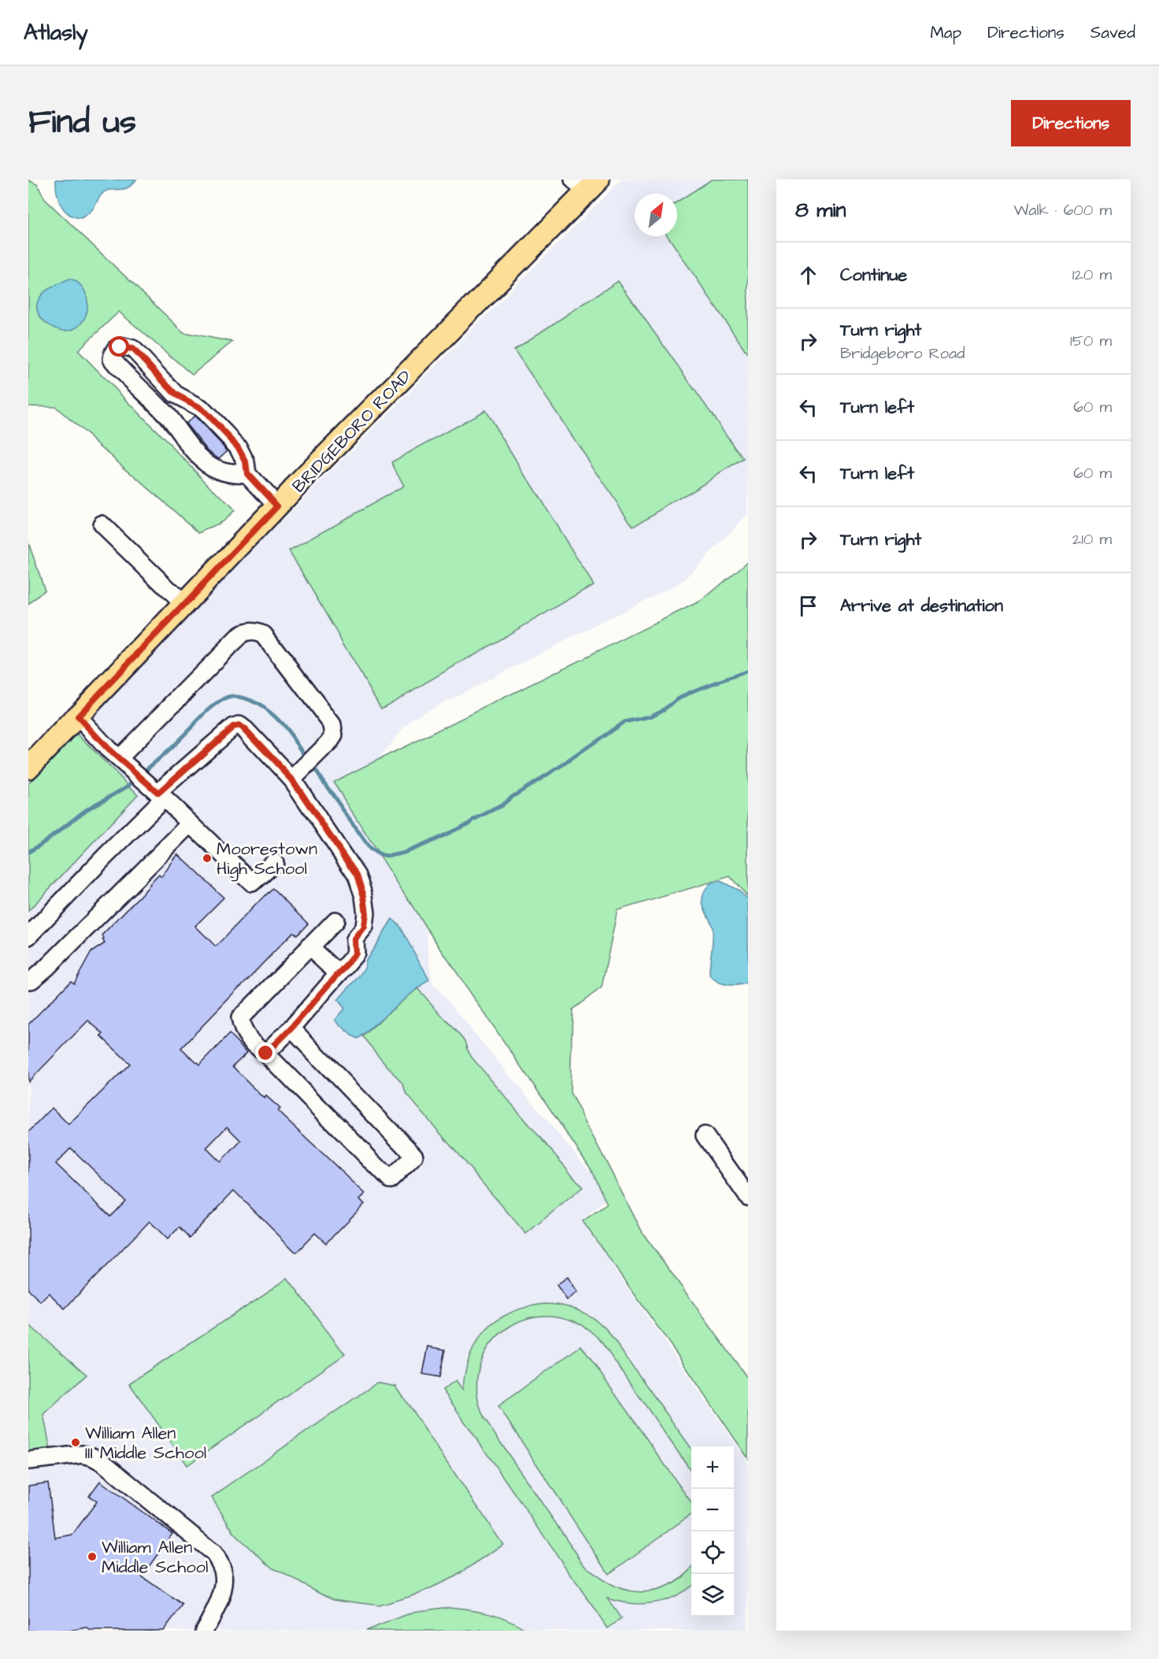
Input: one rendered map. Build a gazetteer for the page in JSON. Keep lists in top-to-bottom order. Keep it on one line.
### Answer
{"streets":{"main road":["BRIDGEBORO ROAD"]},"places":["Moorestown High School","William Allen III Middle School","William Allen Middle School"],"north":"top right","page":{"header":"Atlasly","nav":["Map","Directions","Saved"],"title":"Find us","buttons":"Directions","heading":["8 min","Walk · 600 m"],"list":[["Continue","120 m"],["Turn right","Bridgeboro Road","150 m"],["Turn left","60 m"],["Turn left","60 m"],["Turn right","210 m"],"Arrive at destination"],"map_buttons":["+","−"]}}
